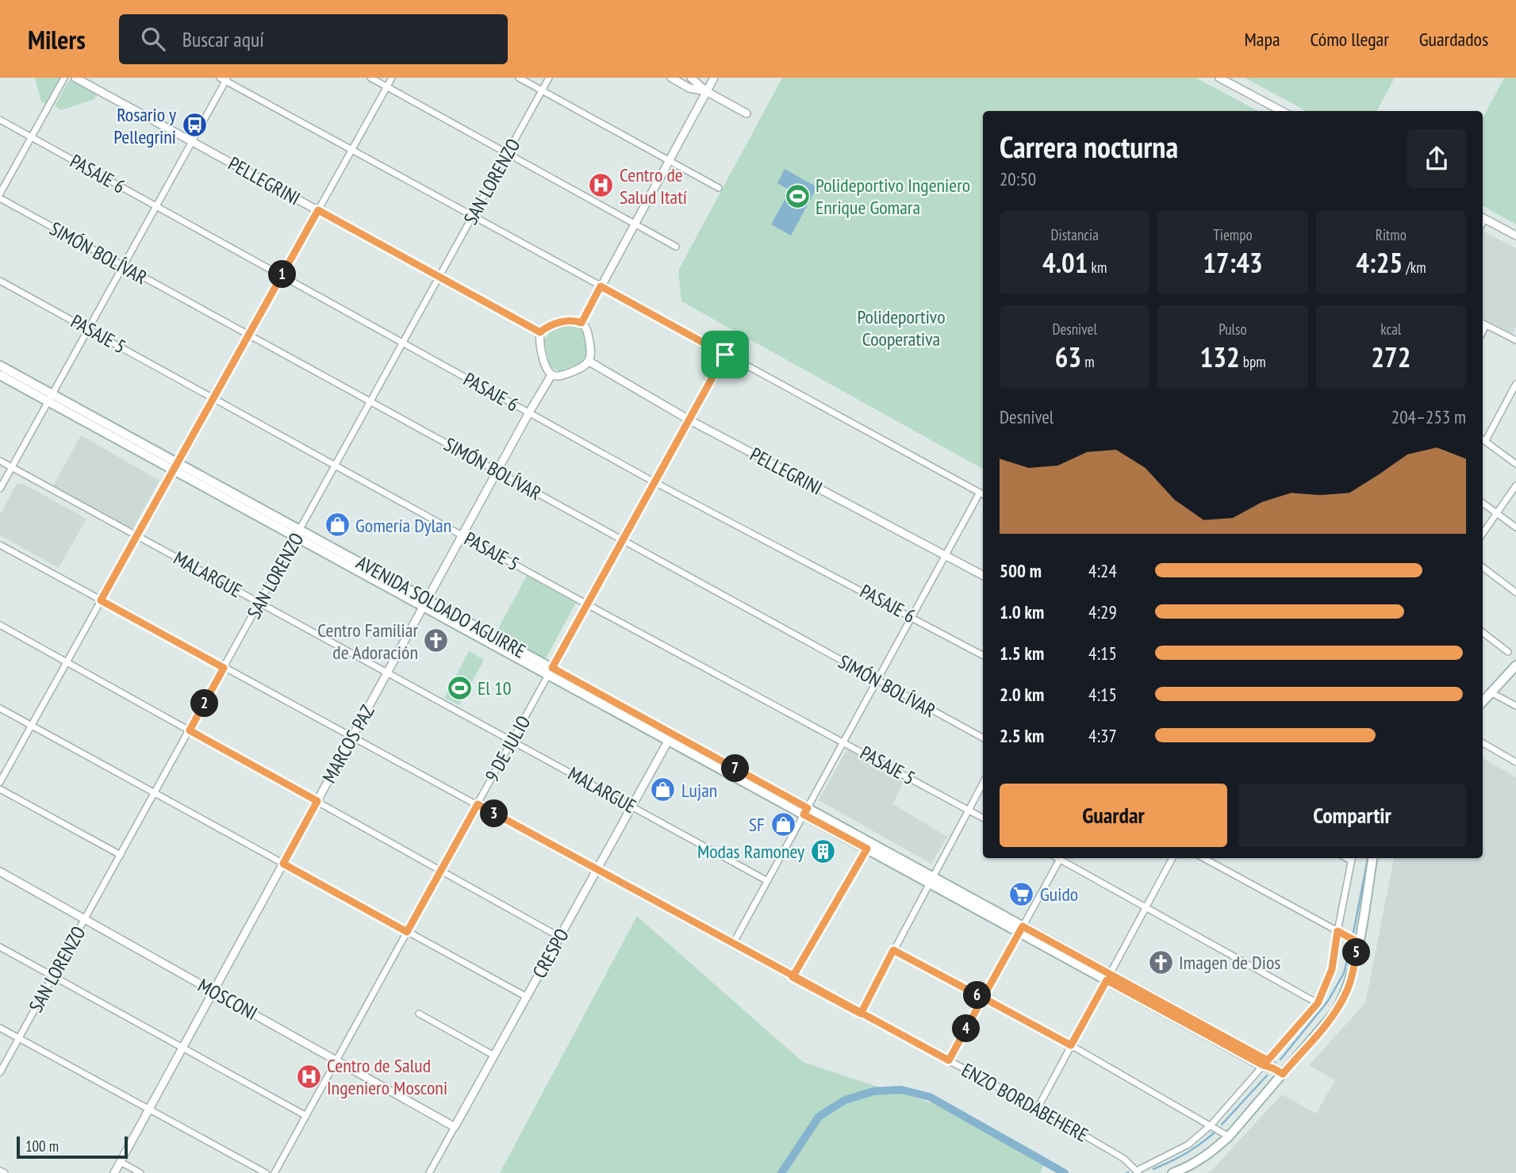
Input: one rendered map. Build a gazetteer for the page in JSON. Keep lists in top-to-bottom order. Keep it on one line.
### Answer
{"streets":{"main road":["AVENIDA SOLDADO AGUIRRE"],"street":["PASAJE 6","PELLEGRINI","SAN LORENZO","SIMÓN BOLÍVAR","PASAJE 5","MALARGUE","MARCOS PAZ","9 DE JULIO","CRESPO","MOSCONI","ENZO BORDABEHERE"]},"crossings":[["PASAJE 6","SAN LORENZO"],["PASAJE 6","MARCOS PAZ"],["PASAJE 6","9 DE JULIO"],["PELLEGRINI","SAN LORENZO"],["PELLEGRINI","MARCOS PAZ"],["PELLEGRINI","9 DE JULIO"],["SAN LORENZO","SIMÓN BOLÍVAR"],["SAN LORENZO","PASAJE 5"],["SAN LORENZO","MALARGUE"],["SAN LORENZO","AVENIDA SOLDADO AGUIRRE"],["SAN LORENZO","MOSCONI"],["SAN LORENZO","ENZO BORDABEHERE"],["SIMÓN BOLÍVAR","MARCOS PAZ"],["SIMÓN BOLÍVAR","9 DE JULIO"],["PASAJE 5","MARCOS PAZ"],["PASAJE 5","9 DE JULIO"],["MALARGUE","MARCOS PAZ"],["MALARGUE","9 DE JULIO"],["MALARGUE","CRESPO"],["AVENIDA SOLDADO AGUIRRE","MARCOS PAZ"],["AVENIDA SOLDADO AGUIRRE","9 DE JULIO"],["AVENIDA SOLDADO AGUIRRE","CRESPO"],["MARCOS PAZ","MOSCONI"],["MARCOS PAZ","ENZO BORDABEHERE"],["9 DE JULIO","MOSCONI"],["9 DE JULIO","ENZO BORDABEHERE"],["CRESPO","MOSCONI"],["CRESPO","ENZO BORDABEHERE"]],"parks":["Polideportivo Cooperativa"],"places":{"bus stop":["Rosario y Pellegrini"],"hospital":["Centro de Salud Itatí","Centro de Salud Ingeniero Mosconi"],"sports":["Polideportivo Ingeniero Enrique Gomara","El 10"],"shop":["Gomería Dylan","Lujan","SF"],"church":["Centro Familiar de Adoración","Imagen de Dios"],"building":["Modas Ramoney"],"supermarket":["Guido"]},"scale_bar":"100 m","page":{"header":"Milers","search":"Buscar aquí","nav":["Mapa","Cómo llegar","Guardados"],"heading":["Carrera nocturna","20:50"],"stats":[["Distancia","4.01 km"],["Tiempo","17:43"],["Ritmo","4:25 /km"],["Desnivel","63 m"],["Pulso","132 bpm"],["kcal","272"]],"pins":["1","2","7","3","5","6","4"],"chart":["Desnivel","204–253 m"],"list":[{"name":"500 m","note":"4:24"},{"name":"1.0 km","note":"4:29"},{"name":"1.5 km","note":"4:15"},{"name":"2.0 km","note":"4:15"},{"name":"2.5 km","note":"4:37"}],"buttons":["Guardar","Compartir"],"scale":"100 m"}}
